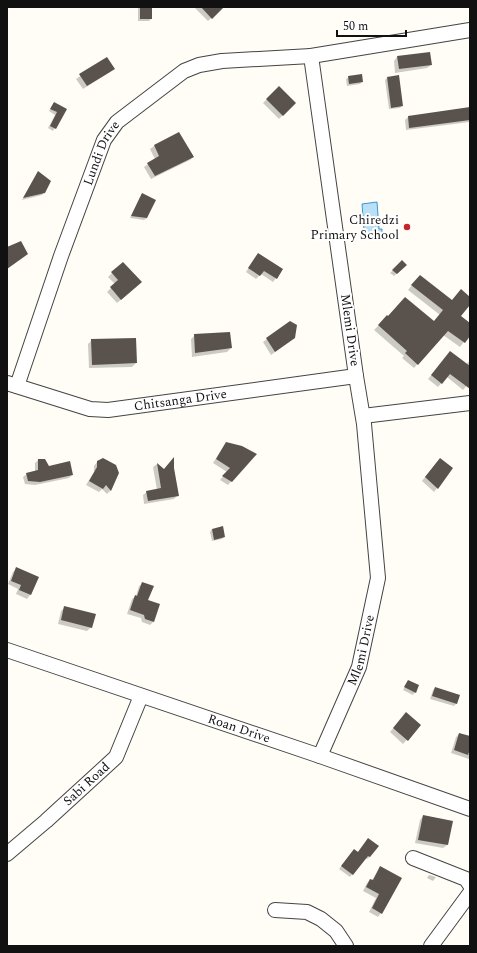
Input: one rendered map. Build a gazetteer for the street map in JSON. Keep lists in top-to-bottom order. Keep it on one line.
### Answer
{"streets":{"street":["Lundi Drive","Mlemi Drive","Chitsanga Drive","Roan Drive","Sabi Road"]},"crossings":[["Lundi Drive","Mlemi Drive"],["Lundi Drive","Chitsanga Drive"],["Mlemi Drive","Chitsanga Drive"],["Mlemi Drive","Roan Drive"],["Roan Drive","Sabi Road"]],"places":["Chiredzi Primary School"],"scale_bar":"50 m"}
